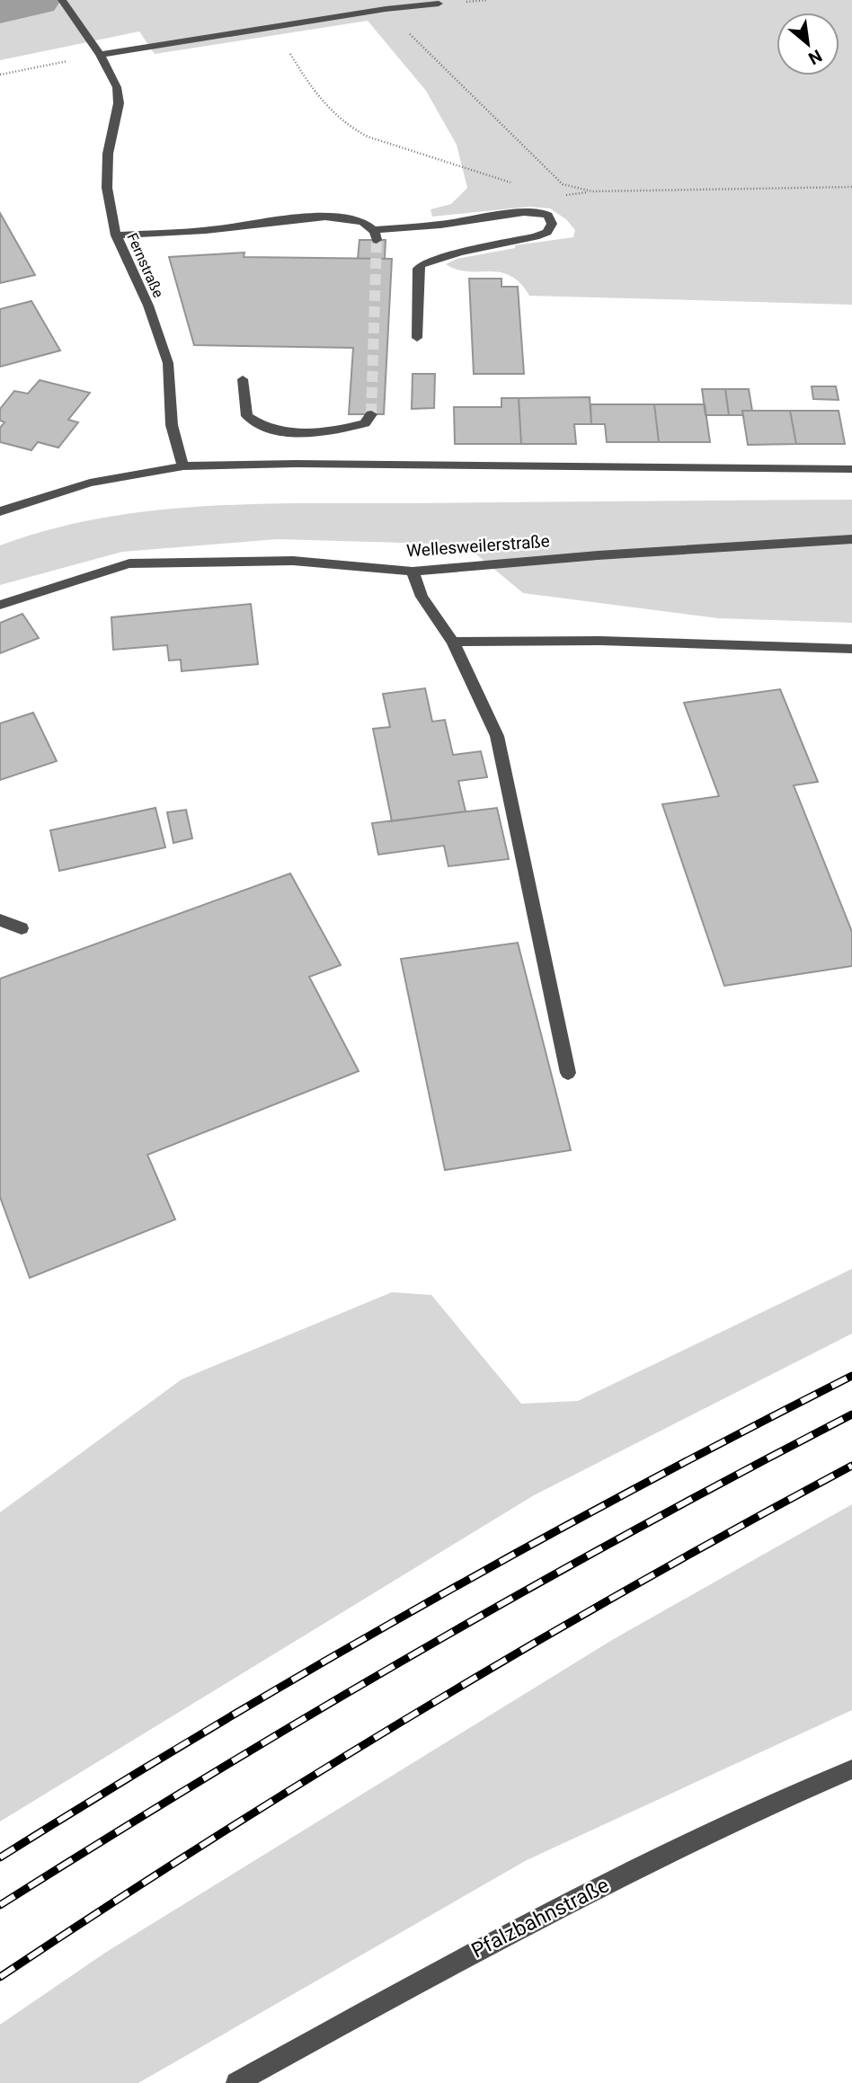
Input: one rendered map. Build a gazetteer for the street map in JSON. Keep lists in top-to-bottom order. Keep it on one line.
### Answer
{"streets":{"street":["Fernstraße","Wellesweilerstraße","Pfalzbahnstraße"]},"north":"bottom right"}
